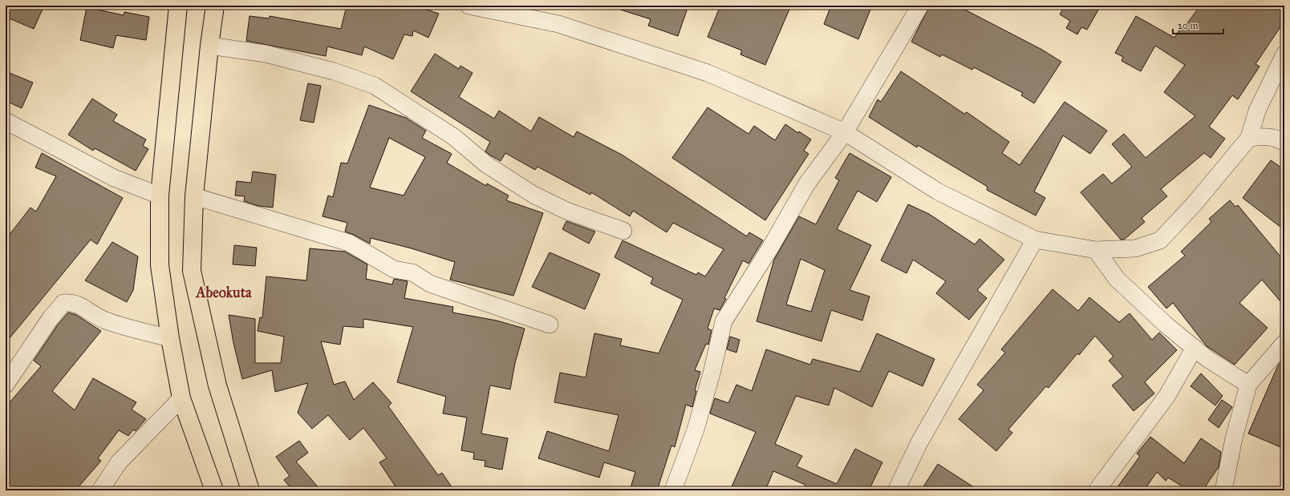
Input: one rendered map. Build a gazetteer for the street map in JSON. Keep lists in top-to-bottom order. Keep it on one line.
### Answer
{"districts":["Abeokuta"],"scale_bar":"20 m"}
